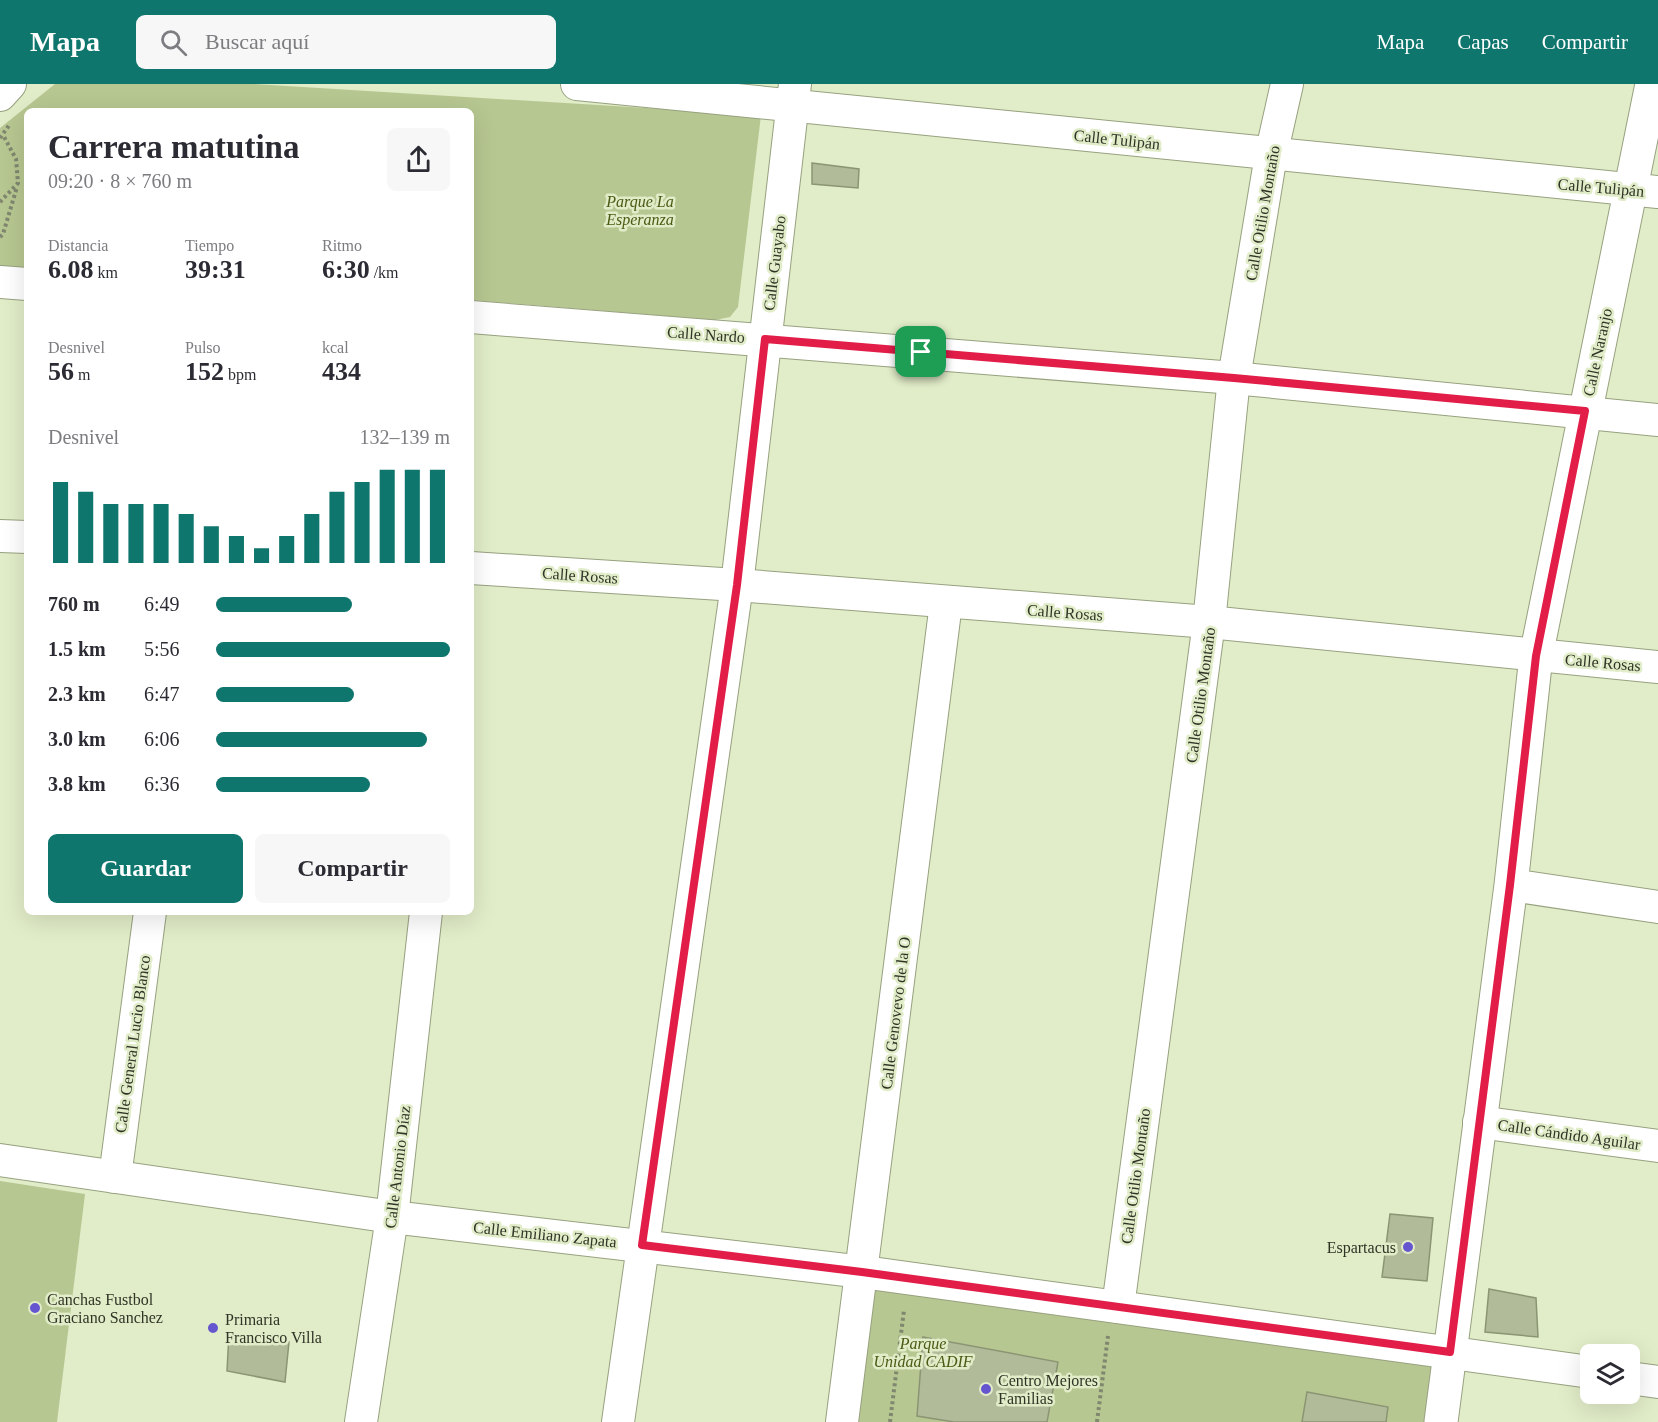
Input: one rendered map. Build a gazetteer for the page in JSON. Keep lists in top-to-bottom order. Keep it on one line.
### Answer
{"streets":{"street":["Calle Tulipán","Calle Otilio Montaño","Calle Guayabo","Calle Nardo","Calle Naranjo","Calle Rosas","Calle Genovevo de la O","Calle General Lucio Blanco","Calle Cándido Aguilar","Calle Antonio Díaz","Calle Emiliano Zapata"]},"crossings":[["Calle Tulipán","Calle Otilio Montaño"],["Calle Tulipán","Calle Guayabo"],["Calle Tulipán","Calle Naranjo"],["Calle Otilio Montaño","Calle Nardo"],["Calle Otilio Montaño","Calle Rosas"],["Calle Otilio Montaño","Calle Emiliano Zapata"],["Calle Guayabo","Calle Nardo"],["Calle Guayabo","Calle Rosas"],["Calle Guayabo","Calle Emiliano Zapata"],["Calle Nardo","Calle Naranjo"],["Calle Naranjo","Calle Rosas"],["Calle Naranjo","Calle Cándido Aguilar"],["Calle Naranjo","Calle Emiliano Zapata"],["Calle Rosas","Calle Genovevo de la O"],["Calle Genovevo de la O","Calle Emiliano Zapata"],["Calle General Lucio Blanco","Calle Emiliano Zapata"],["Calle Antonio Díaz","Calle Emiliano Zapata"]],"parks":["Parque La Esperanza","Parque Unidad CADIF"],"places":["Espartacus","Canchas Fustbol Graciano Sanchez","Primaria Francisco Villa","Centro Mejores Familias"],"page":{"header":"Mapa","search":"Buscar aquí","nav":["Mapa","Capas","Compartir"],"heading":["Carrera matutina","09:20 · 8 × 760 m"],"stats":[["Distancia","6.08 km"],["Tiempo","39:31"],["Ritmo","6:30 /km"],["Desnivel","56 m"],["Pulso","152 bpm"],["kcal","434"]],"chart":["Desnivel","132–139 m"],"list":[{"name":"760 m","note":"6:49"},{"name":"1.5 km","note":"5:56"},{"name":"2.3 km","note":"6:47"},{"name":"3.0 km","note":"6:06"},{"name":"3.8 km","note":"6:36"}],"buttons":["Guardar","Compartir"]}}
